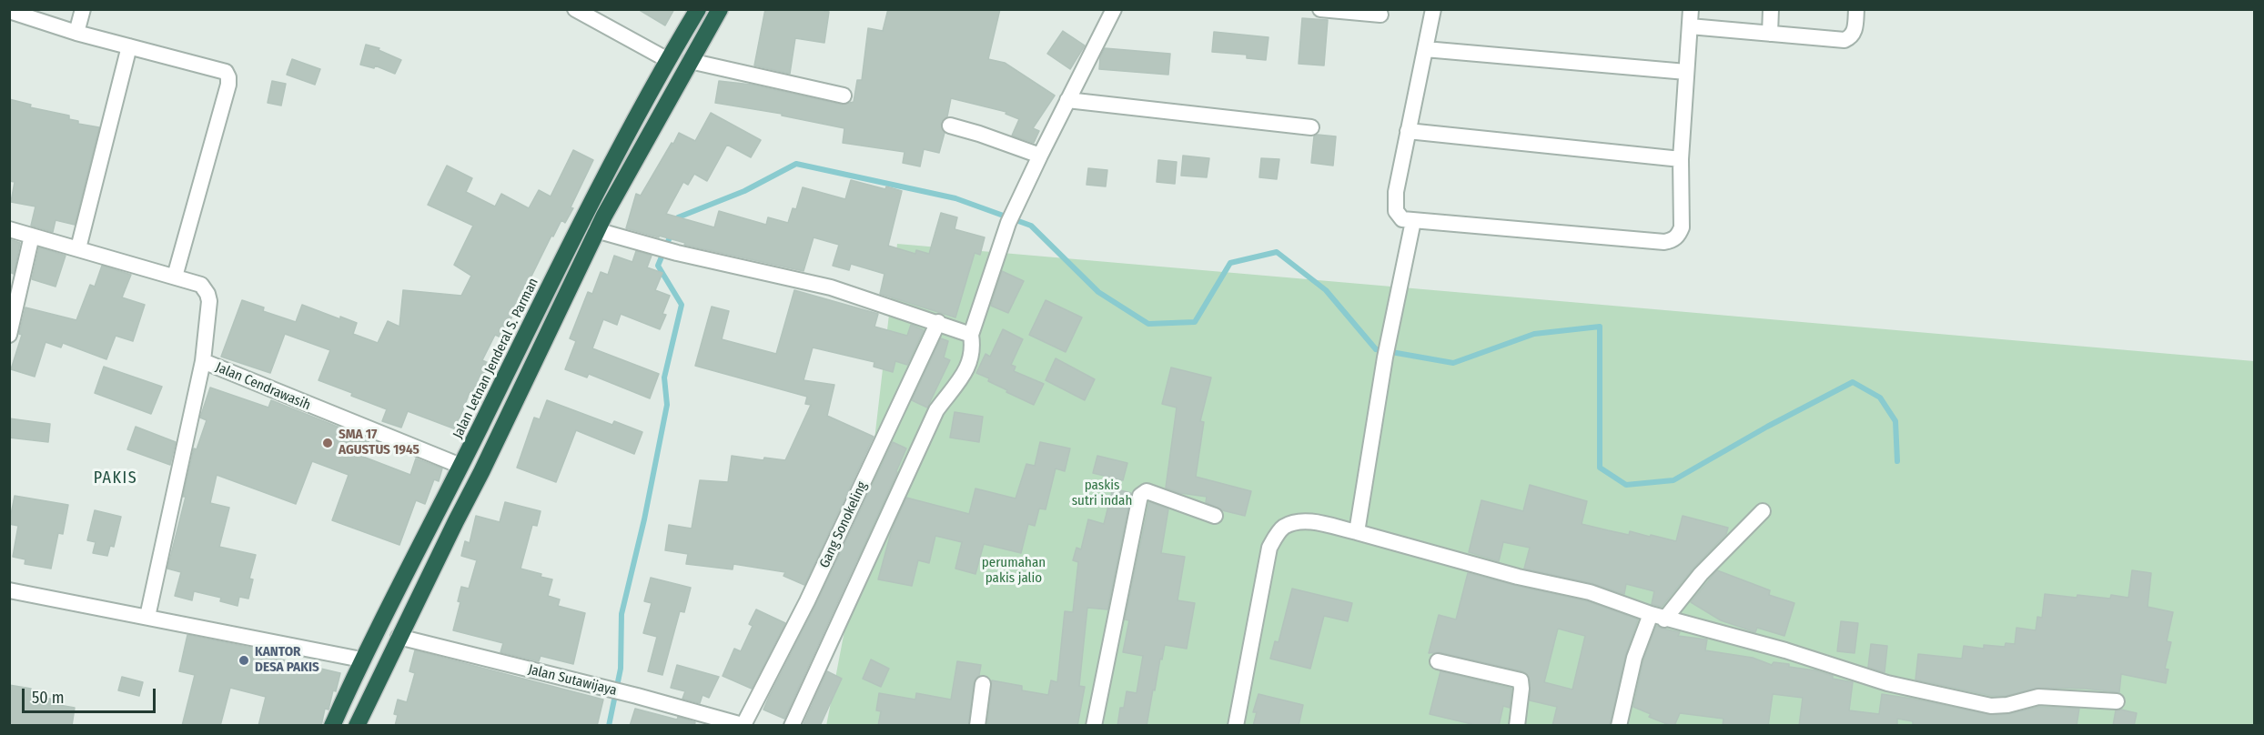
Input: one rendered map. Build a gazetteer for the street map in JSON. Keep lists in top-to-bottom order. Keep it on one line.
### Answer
{"streets":{"highway":["Jalan Letnan Jenderal S. Parman"],"street":["Jalan Cendrawasih","Gang Sonokeling","Jalan Sutawijaya"]},"crossings":[["Jalan Letnan Jenderal S. Parman","Jalan Cendrawasih"],["Gang Sonokeling","Jalan Sutawijaya"]],"districts":["PAKIS"],"parks":["paskis sutri indah","perumahan pakis jalio"],"places":["SMA 17 AGUSTUS 1945","KANTOR DESA PAKIS"],"scale_bar":"50 m"}
